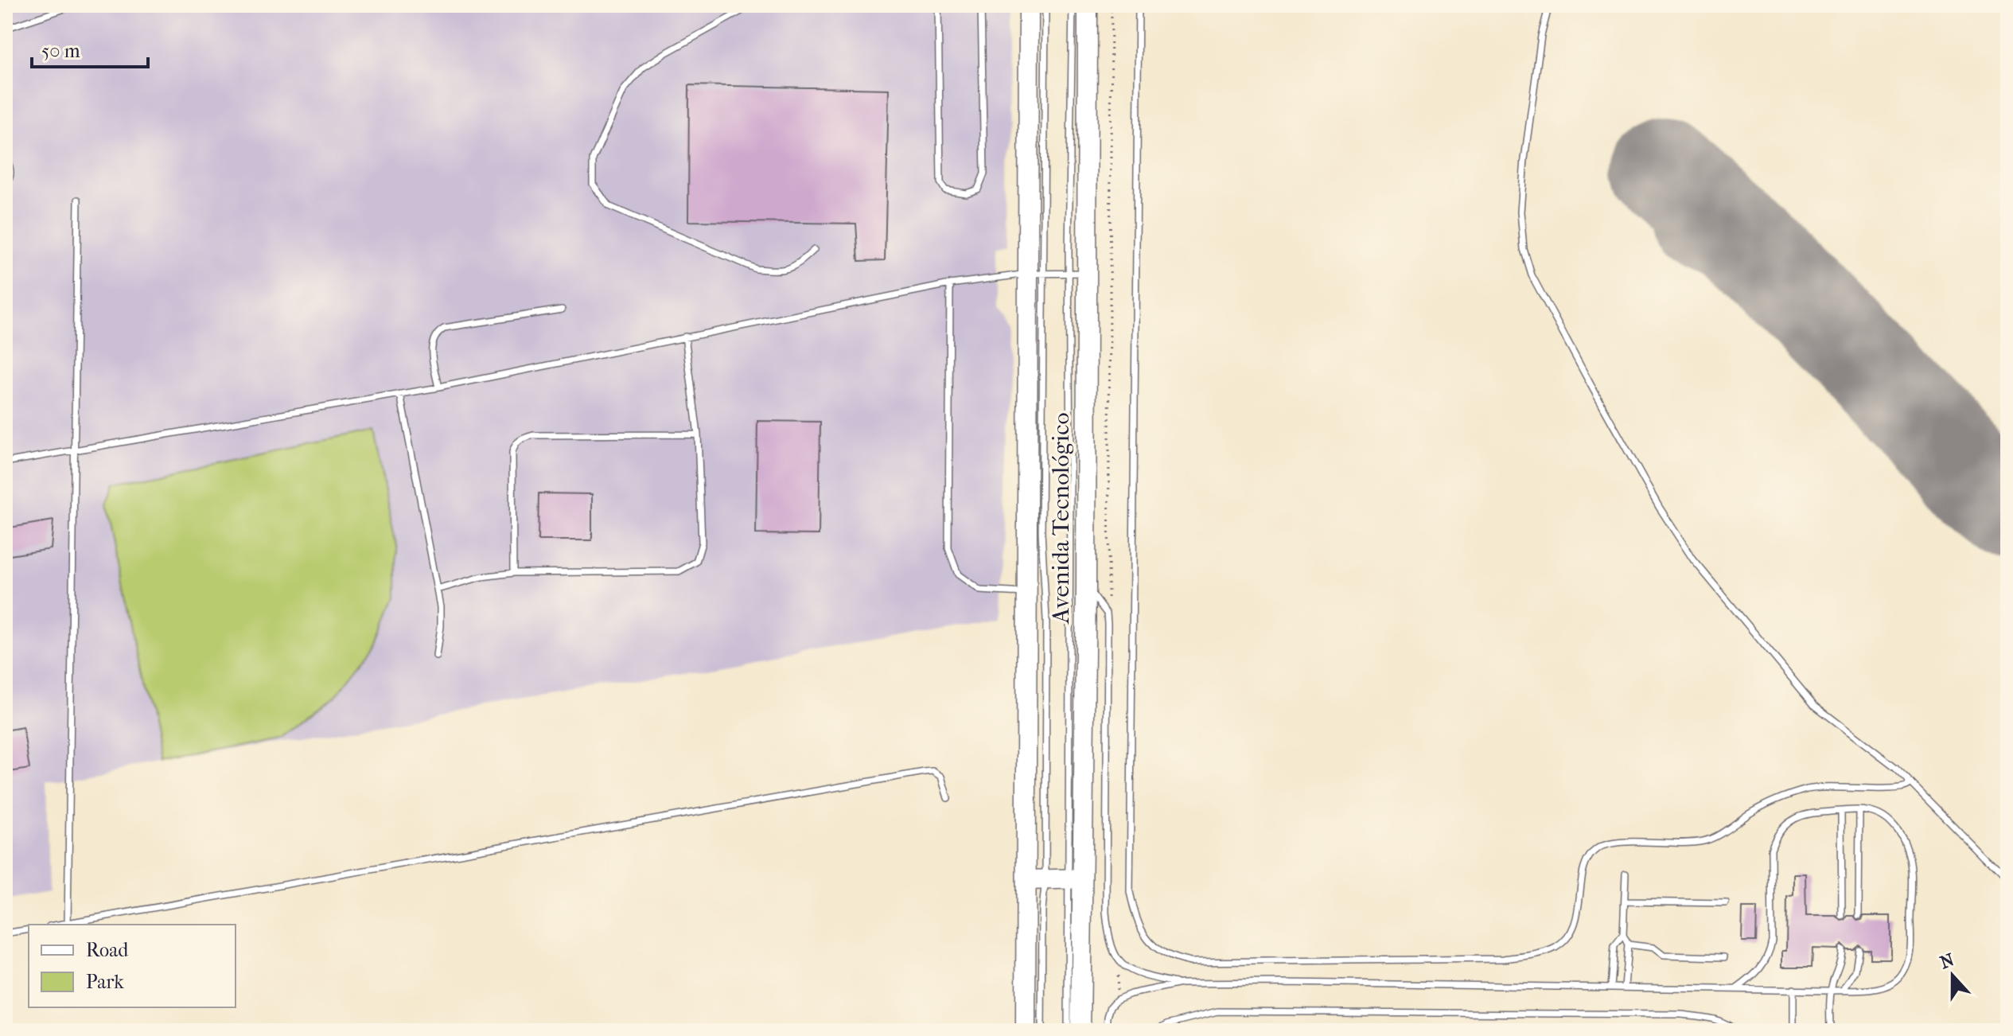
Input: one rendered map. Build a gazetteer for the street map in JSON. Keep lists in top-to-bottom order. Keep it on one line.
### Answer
{"streets":{"main road":["Avenida Tecnológico"]},"legend":["Road","Park"],"scale_bar":"50 m","north":"top"}
